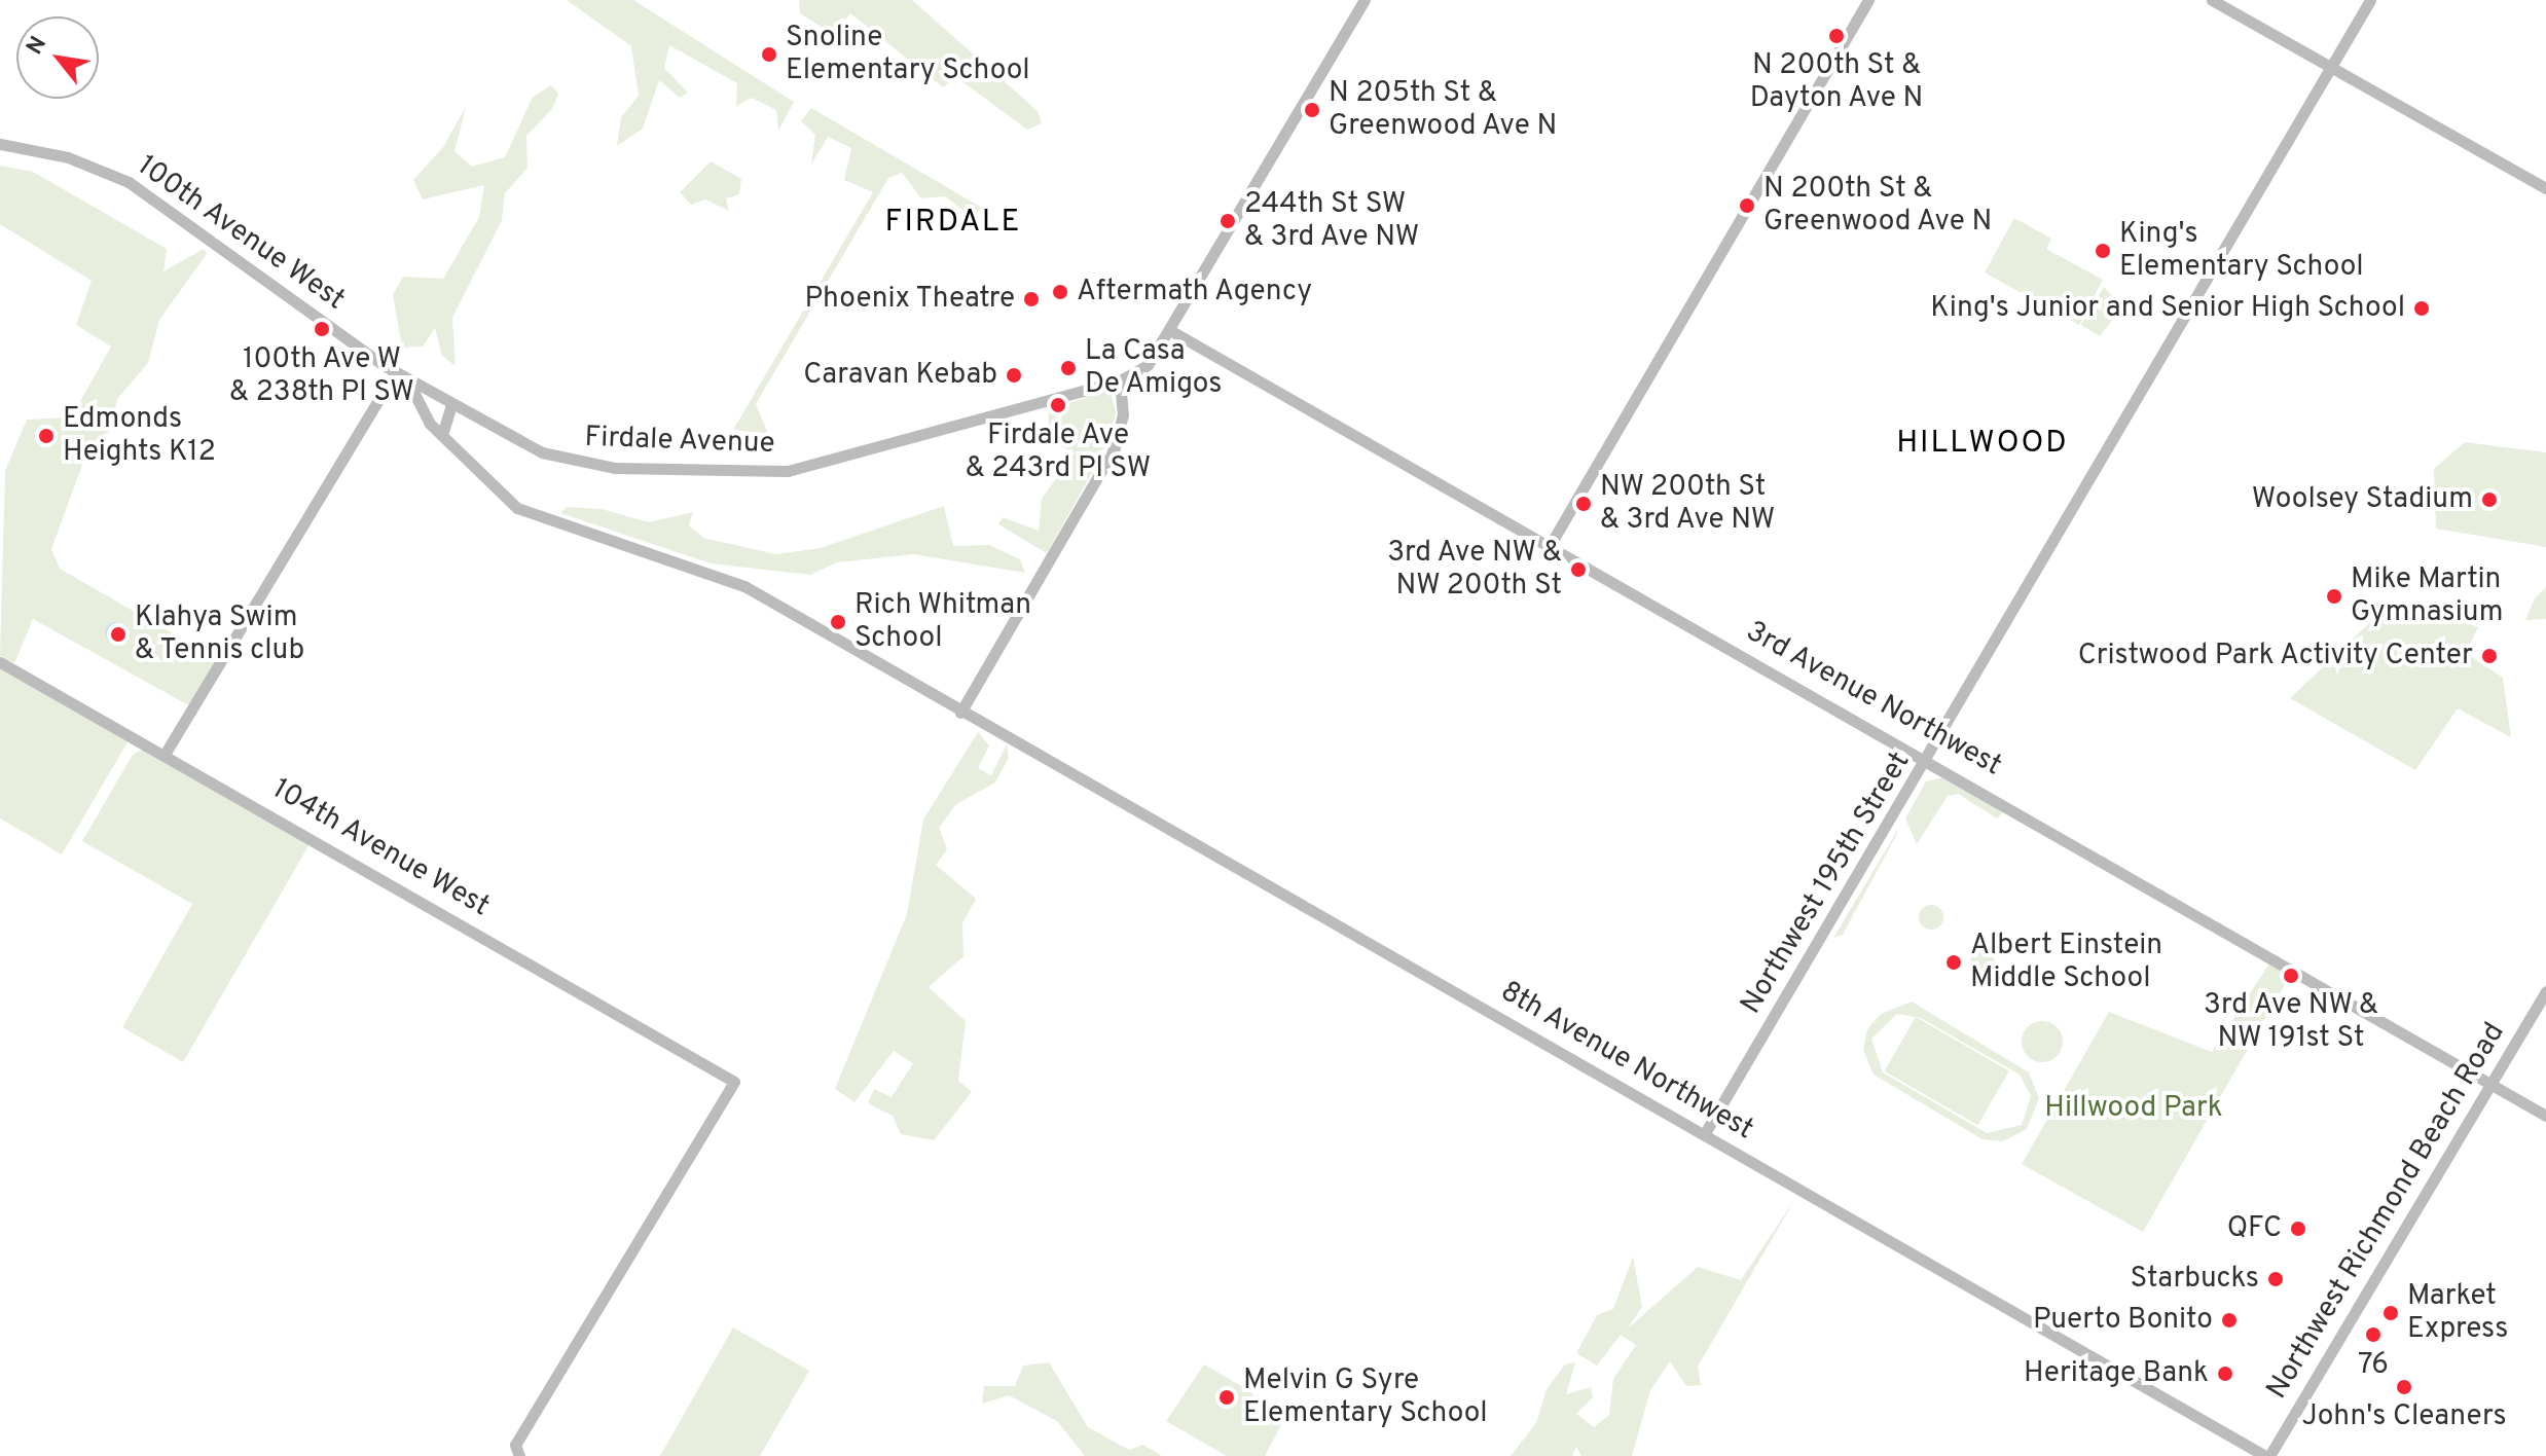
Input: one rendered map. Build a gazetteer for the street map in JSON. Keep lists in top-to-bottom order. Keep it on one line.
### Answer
{"streets":{"street":["100th Avenue West","Firdale Avenue","3rd Avenue Northwest","104th Avenue West","Northwest 195th Street","8th Avenue Northwest","Northwest Richmond Beach Road"]},"crossings":[["100th Avenue West","Firdale Avenue"],["Firdale Avenue","3rd Avenue Northwest"],["3rd Avenue Northwest","Northwest 195th Street"],["3rd Avenue Northwest","Northwest Richmond Beach Road"],["Northwest 195th Street","8th Avenue Northwest"],["8th Avenue Northwest","Northwest Richmond Beach Road"]],"districts":["FIRDALE","HILLWOOD"],"parks":["Hillwood Park"],"places":["N 200th St & Dayton Ave N","Snoline Elementary School","N 205th St & Greenwood Ave N","N 200th St & Greenwood Ave N","244th St SW & 3rd Ave NW","King's Elementary School","Aftermath Agency","Phoenix Theatre","King's Junior and Senior High School","100th Ave W & 238th Pl SW","La Casa De Amigos","Caravan Kebab","Firdale Ave & 243rd Pl SW","Edmonds Heights K12","Woolsey Stadium","NW 200th St & 3rd Ave NW","3rd Ave NW & NW 200th St","Mike Martin Gymnasium","Rich Whitman School","Klahya Swim & Tennis club","Cristwood Park Activity Center","Albert Einstein Middle School","3rd Ave NW & NW 191st St","QFC","Starbucks","Market Express","Puerto Bonito","76","Heritage Bank","John's Cleaners","Melvin G Syre Elementary School"],"north":"top left"}
